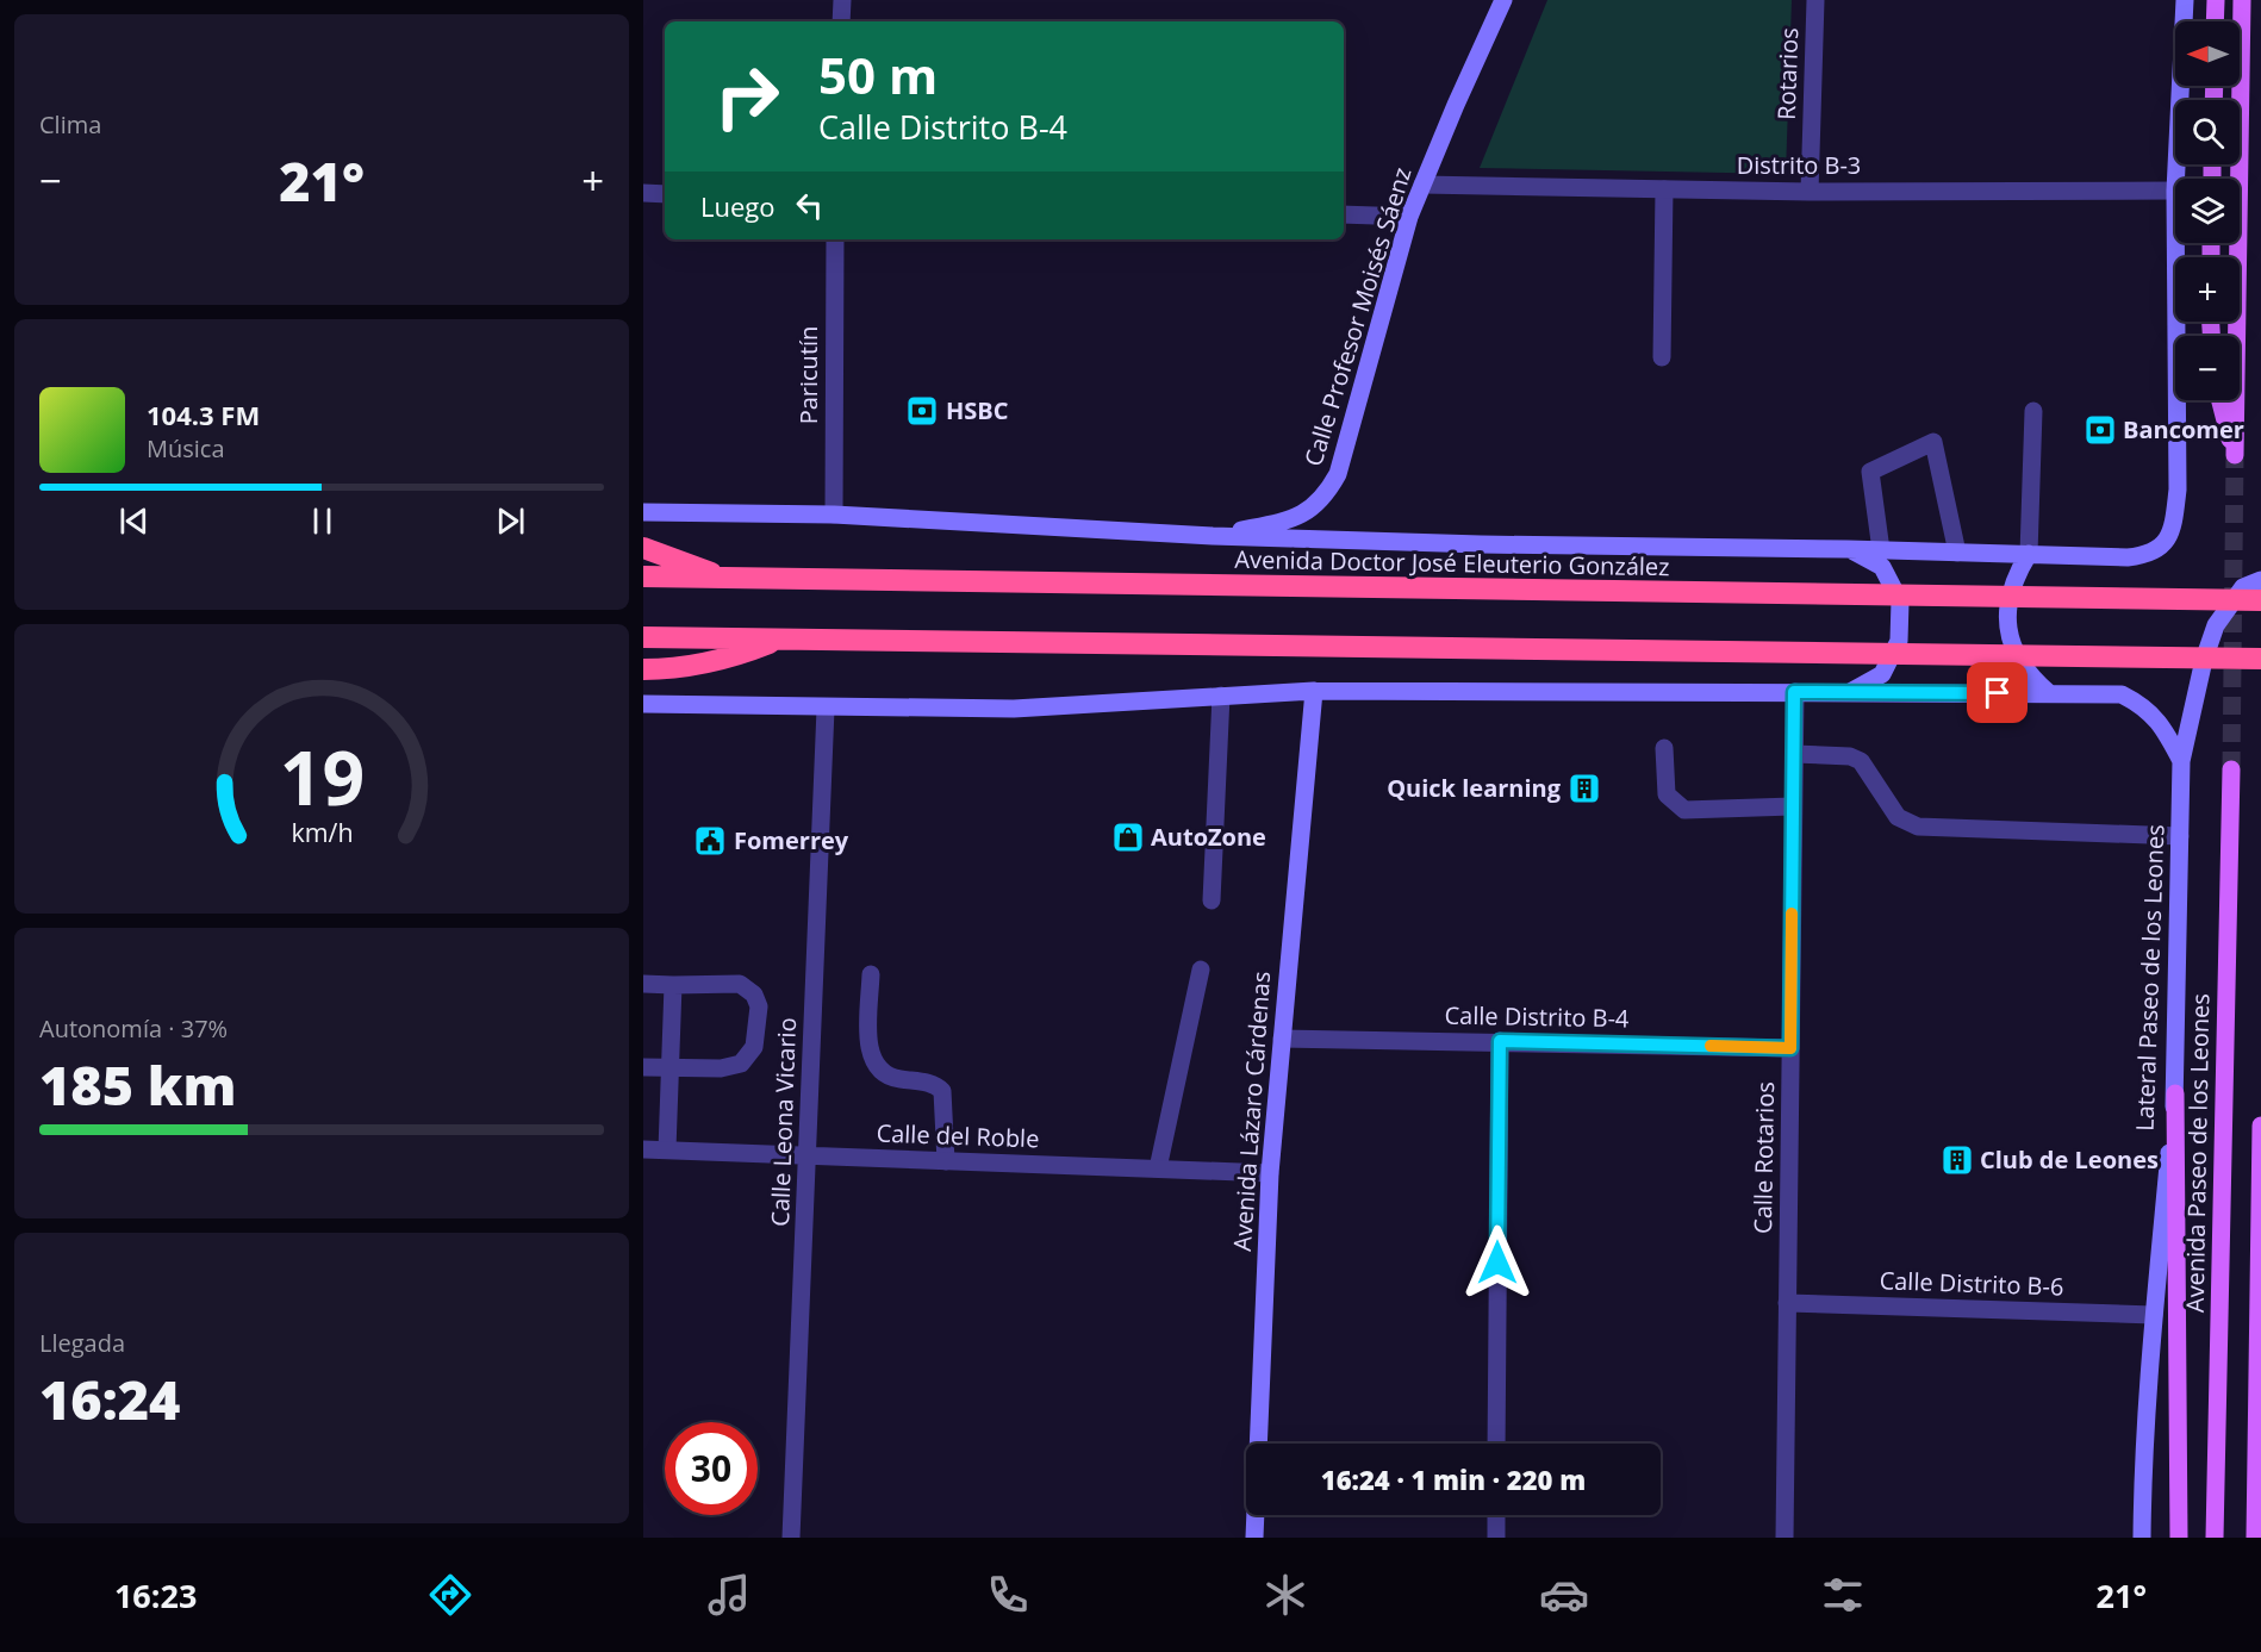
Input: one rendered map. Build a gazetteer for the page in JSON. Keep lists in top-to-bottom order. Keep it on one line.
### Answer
{"streets":{"highway":["Avenida Doctor José Eleuterio González"],"main road":["Avenida Paseo de los Leones"],"street":["Rotarios","Distrito B-3","Calle Profesor Moisés Sáenz","Paricutín","Lateral Paseo de los Leones","Calle Distrito B-4","Avenida Lázaro Cárdenas","Calle Leona Vicario","Calle del Roble","Calle Rotarios","Calle Distrito B-6"]},"crossings":[["Rotarios","Distrito B-3"],["Distrito B-3","Calle Profesor Moisés Sáenz"],["Lateral Paseo de los Leones","Calle Distrito B-6"],["Calle Distrito B-4","Avenida Lázaro Cárdenas"],["Calle Distrito B-4","Calle Rotarios"],["Avenida Lázaro Cárdenas","Calle del Roble"],["Calle Leona Vicario","Calle del Roble"],["Calle Rotarios","Calle Distrito B-6"]],"places":{"bank":["HSBC","Bancomer"],"building":["Quick learning","Club de Leones"],"shop":["AutoZone"],"public building":["Fomerrey"]},"north":"left","page":{"tile":["Clima",["Autonomía · 37%","185 km"],["Llegada","16:24"]],"map_buttons":["+","−"],"turn":["50 m","Calle Distrito B-4"],"heat":["−","21°","+"],"then":"Luego","song":["104.3 FM","Música"],"limit":"30","trip":"16:24 · 1 min · 220 m","tabs":["16:23","21°"],"gauge":["19","km/h"]}}
